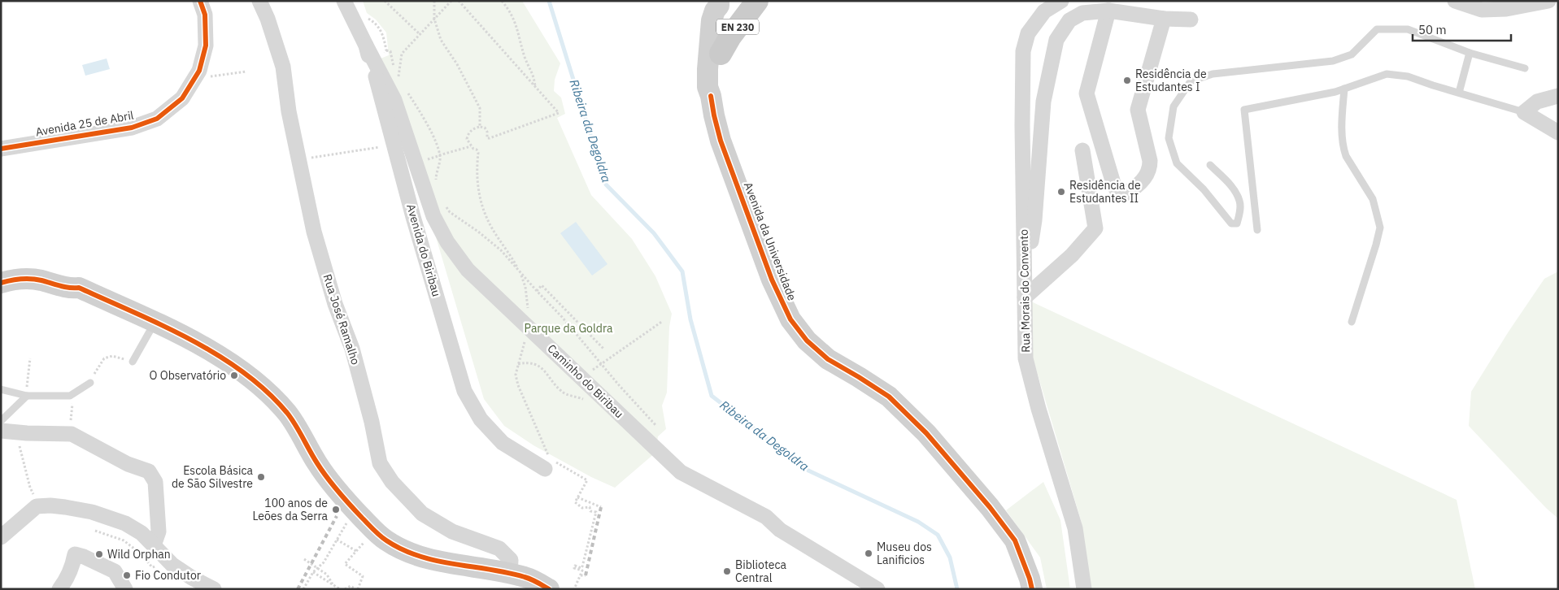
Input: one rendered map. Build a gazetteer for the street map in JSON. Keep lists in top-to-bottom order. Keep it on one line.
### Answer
{"streets":{"main road":["EN 230","Avenida da Universidade"],"street":["Avenida 25 de Abril","Avenida do Biribau","Rua Morais do Convento","Rua José Ramalho","Caminho do Biribau"]},"crossings":[["EN 230","Avenida da Universidade"],["Avenida do Biribau","Caminho do Biribau"]],"water":["Ribeira da Degoldra"],"parks":["Parque da Goldra"],"places":["Residência de Estudantes I","Residência de Estudantes II","O Observatório","Escola Básica de São Silvestre","100 anos de Leões da Serra","Museu dos Lanificios","Wild Orphan","Biblioteca Central","Fio Condutor"],"scale_bar":"50 m"}
